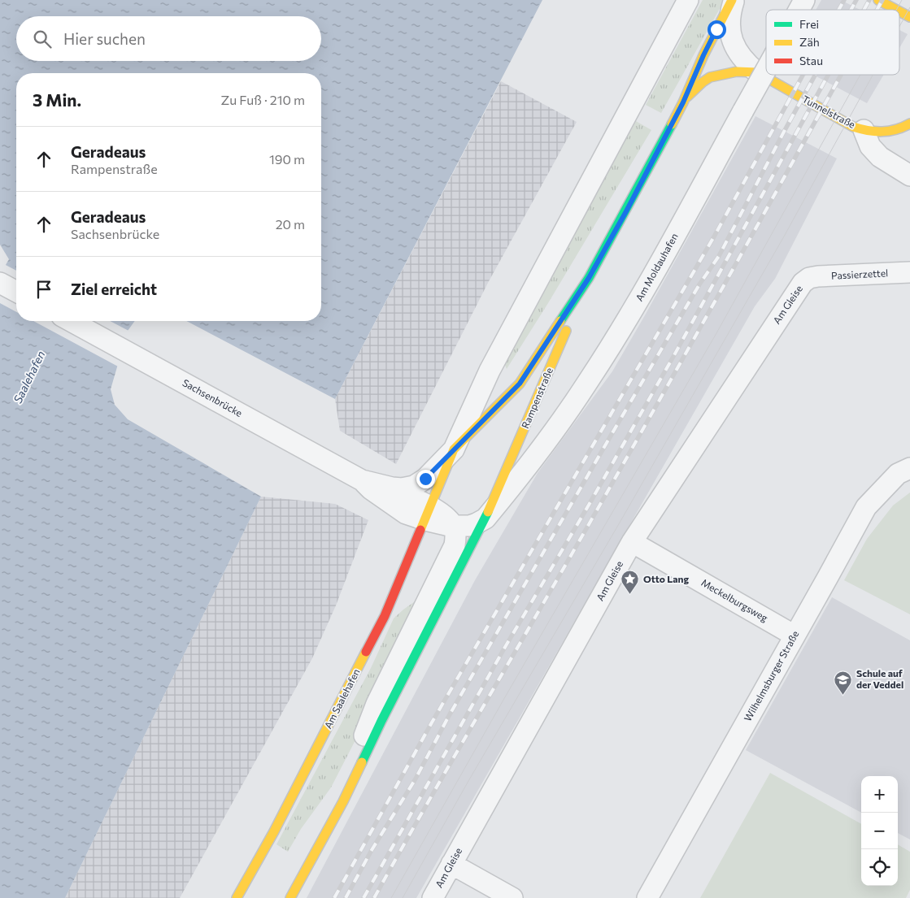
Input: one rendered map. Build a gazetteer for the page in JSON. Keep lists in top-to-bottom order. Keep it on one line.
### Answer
{"streets":{"main road":["Tunnelstraße","Rampenstraße","Am Saalehafen"],"street":["Am Moldauhafen","Passierzettel","Am Gleise","Sachsenbrücke","Meckelburgsweg","Wilhelmsburger Straße"]},"crossings":[["Tunnelstraße","Rampenstraße"],["Am Moldauhafen","Rampenstraße"],["Passierzettel","Am Gleise"],["Am Gleise","Meckelburgsweg"],["Sachsenbrücke","Rampenstraße"],["Sachsenbrücke","Am Saalehafen"],["Meckelburgsweg","Wilhelmsburger Straße"]],"water":["Saalehafen"],"places":{"place":["Otto Lang"],"school or university":["Schule auf der Veddel"]},"legend":["Frei","Zäh","Stau"],"page":{"search":"Hier suchen","heading":["3 Min.","Zu Fuß · 210 m"],"list":[["Geradeaus","Rampenstraße","190 m"],["Geradeaus","Sachsenbrücke","20 m"],"Ziel erreicht"],"map_buttons":["+","−"]}}
